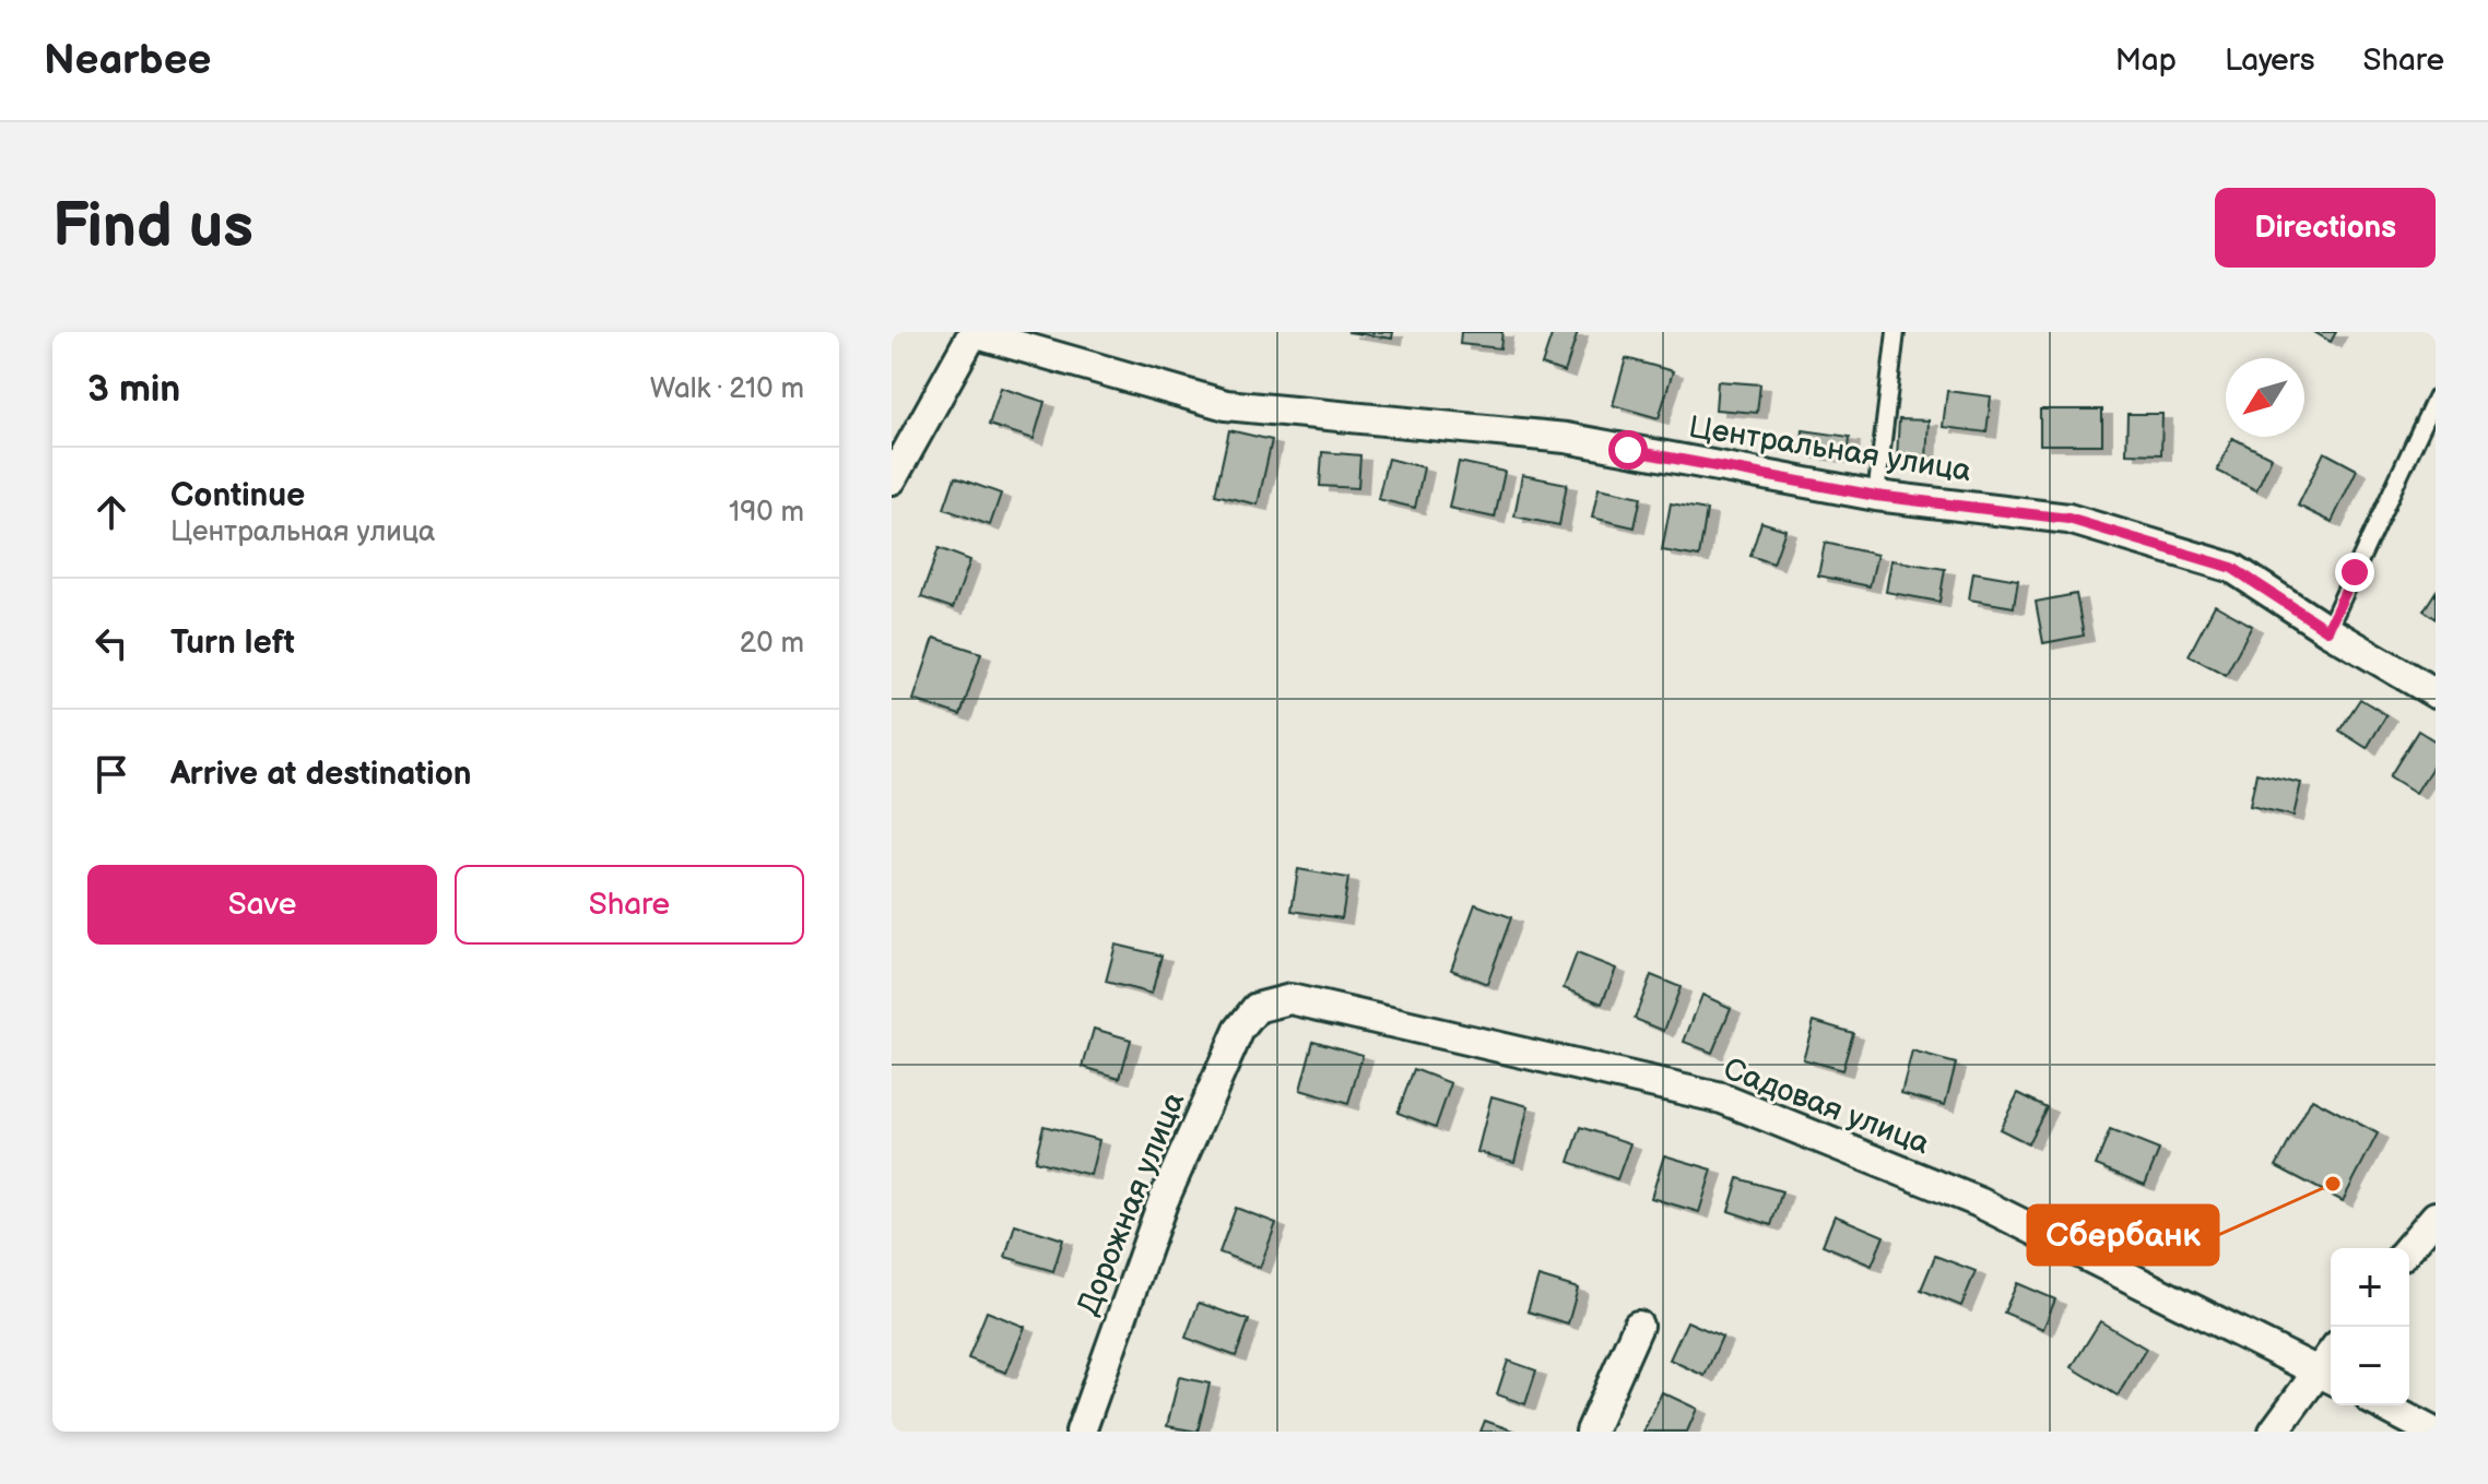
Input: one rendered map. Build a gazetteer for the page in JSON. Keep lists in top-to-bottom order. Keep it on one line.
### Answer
{"streets":{"street":["Центральная улица","Садовая улица","Дорожная улица"]},"crossings":[["Садовая улица","Дорожная улица"]],"places":["Сбербанк"],"north":"bottom left","page":{"header":"Nearbee","nav":["Map","Layers","Share"],"buttons":["Directions",["Save","Share"]],"title":"Find us","heading":["3 min","Walk · 210 m"],"list":[["Continue","Центральная улица","190 m"],["Turn left","20 m"],"Arrive at destination"],"map_buttons":["+","−"]}}
